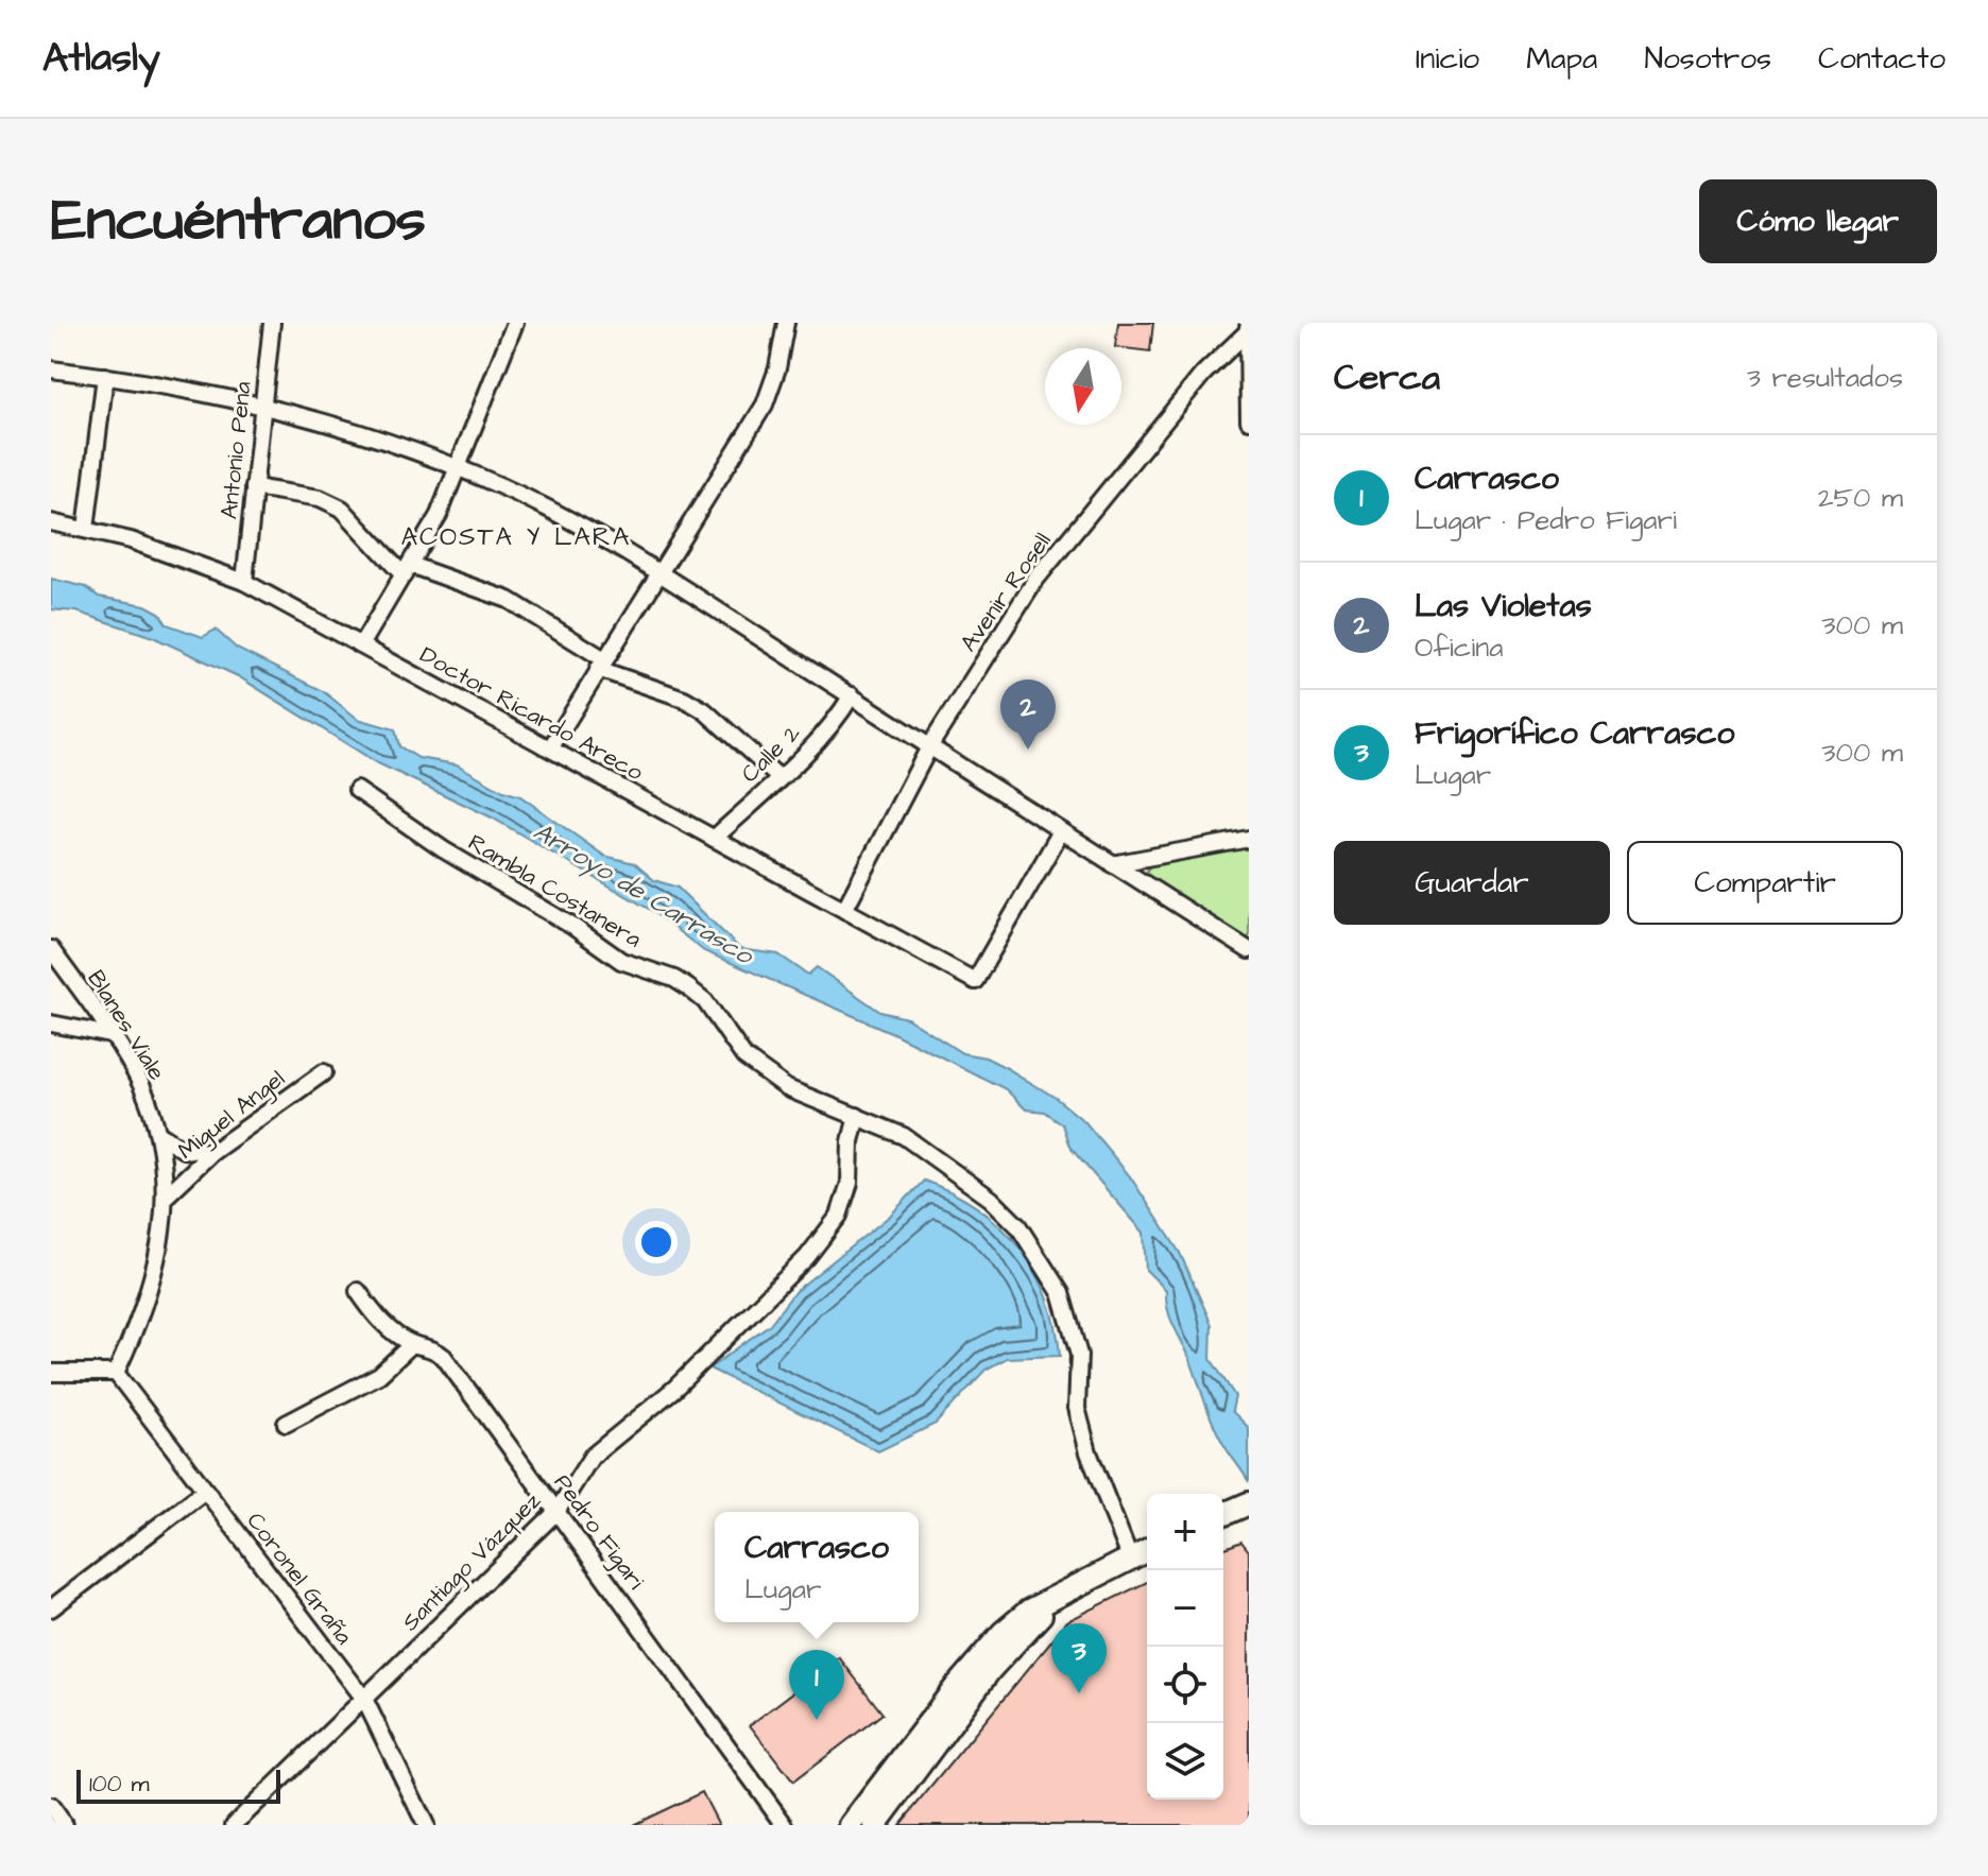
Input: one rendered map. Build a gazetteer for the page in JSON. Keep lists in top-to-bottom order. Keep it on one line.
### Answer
{"streets":{"street":["Antonio Pena","Avenir Rosell","Doctor Ricardo Areco","Calle 2","Rambla Costanera","Blanes Viale","Miguel Angel","Pedro Figari","Santiago Vázquez","Coronel Graña"]},"crossings":[["Antonio Pena","Doctor Ricardo Areco"],["Avenir Rosell","Doctor Ricardo Areco"],["Doctor Ricardo Areco","Calle 2"],["Rambla Costanera","Santiago Vázquez"],["Blanes Viale","Miguel Angel"],["Blanes Viale","Coronel Graña"],["Pedro Figari","Santiago Vázquez"],["Santiago Vázquez","Coronel Graña"]],"districts":["ACOSTA Y LARA"],"water":["Arroyo de Carrasco"],"scale_bar":"100 m","north":"bottom","page":{"header":"Atlasly","nav":["Inicio","Mapa","Nosotros","Contacto"],"title":"Encuéntranos","buttons":["Cómo llegar",["Guardar","Compartir"]],"heading":["Cerca","3 resultados"],"list":[{"mark":"1","name":"Carrasco","note":"Lugar · Pedro Figari","value":"250 m"},{"mark":"2","name":"Las Violetas","note":"Oficina","value":"300 m"},{"mark":"3","name":"Frigorífico Carrasco","note":"Lugar","value":"300 m"}],"pins":["2","3","1"],"map_buttons":["+","−"],"popup":["Carrasco","Lugar"],"scale":"100 m"}}
